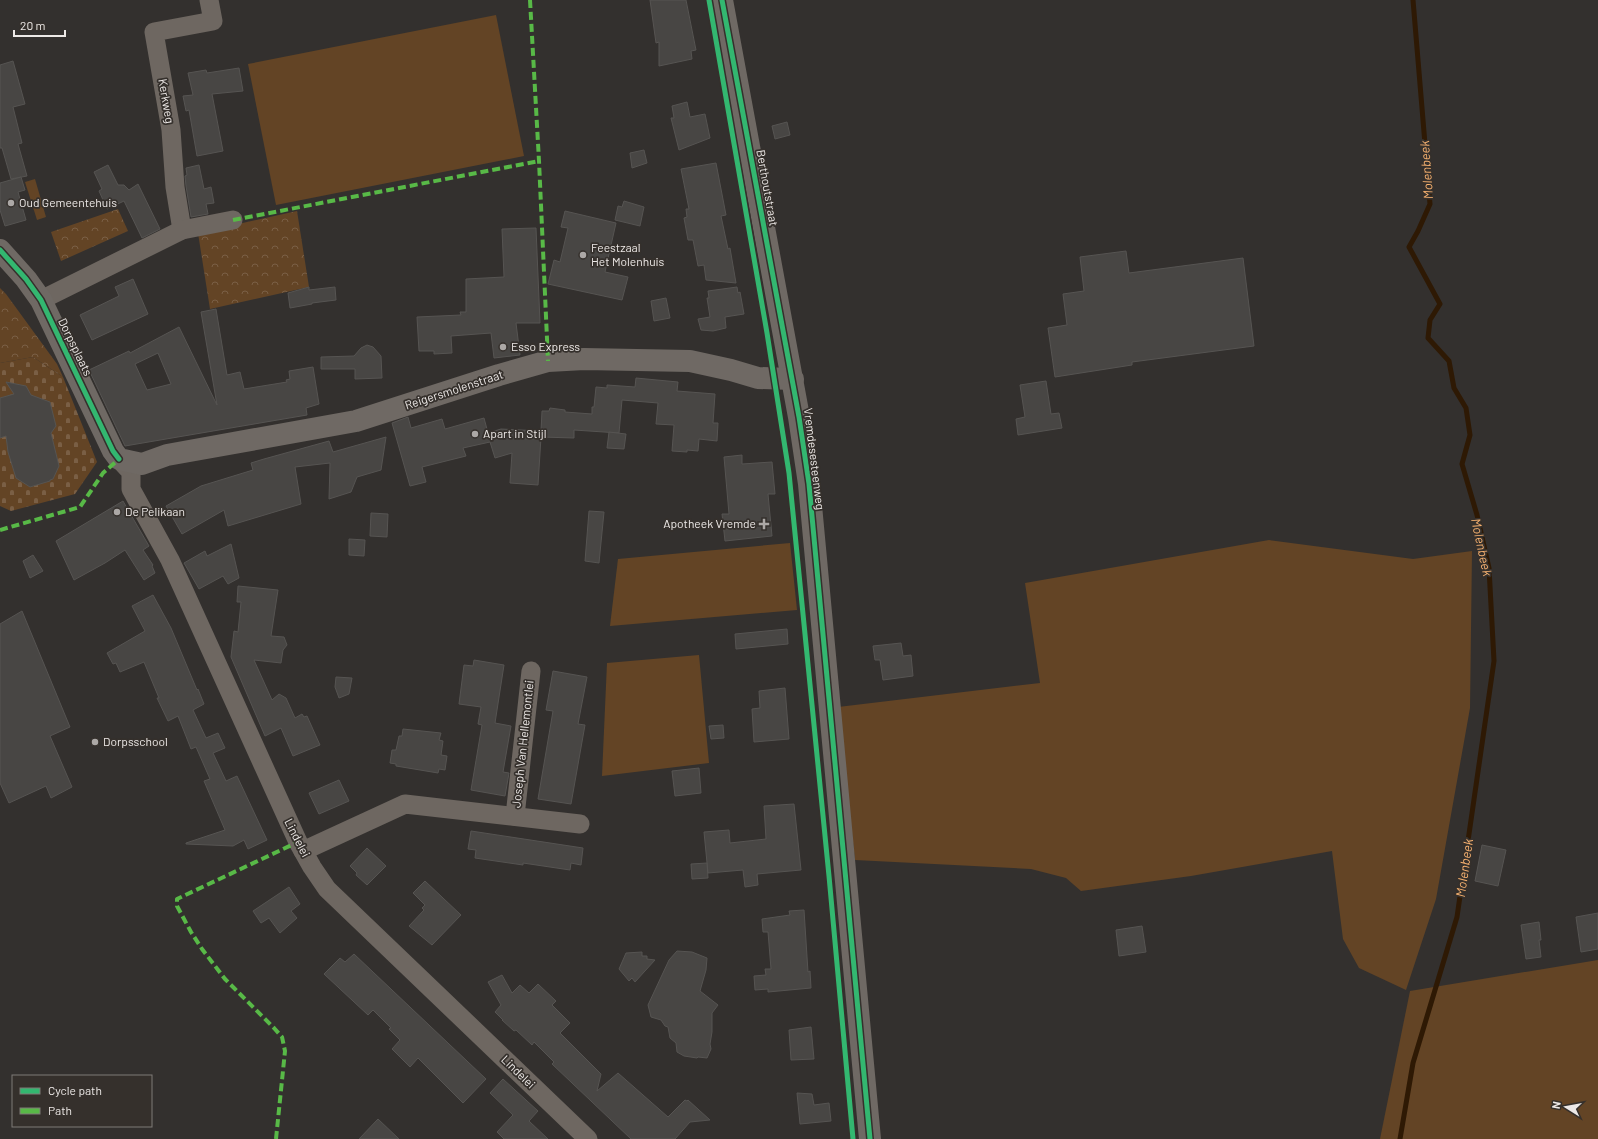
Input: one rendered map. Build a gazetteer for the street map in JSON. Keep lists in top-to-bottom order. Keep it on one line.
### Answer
{"streets":{"street":["Kerkweg","Berthoutstraat","Dorpsplaats","Reigersmolenstraat","Vremdesesteenweg","Joseph Van Hellemontlei","Lindelei"]},"crossings":[["Berthoutstraat","Reigersmolenstraat"],["Berthoutstraat","Vremdesesteenweg"],["Dorpsplaats","Reigersmolenstraat"],["Dorpsplaats","Lindelei"],["Reigersmolenstraat","Vremdesesteenweg"],["Reigersmolenstraat","Lindelei"],["Joseph Van Hellemontlei","Lindelei"]],"water":["Molenbeek"],"places":{"other":["Oud Gemeentehuis","Feestzaal Het Molenhuis","Esso Express","Apart in Stijl","De Pelikaan","Dorpsschool"],"health":["Apotheek Vremde"]},"legend":["Cycle path","Path"],"scale_bar":"20 m","north":"left"}
